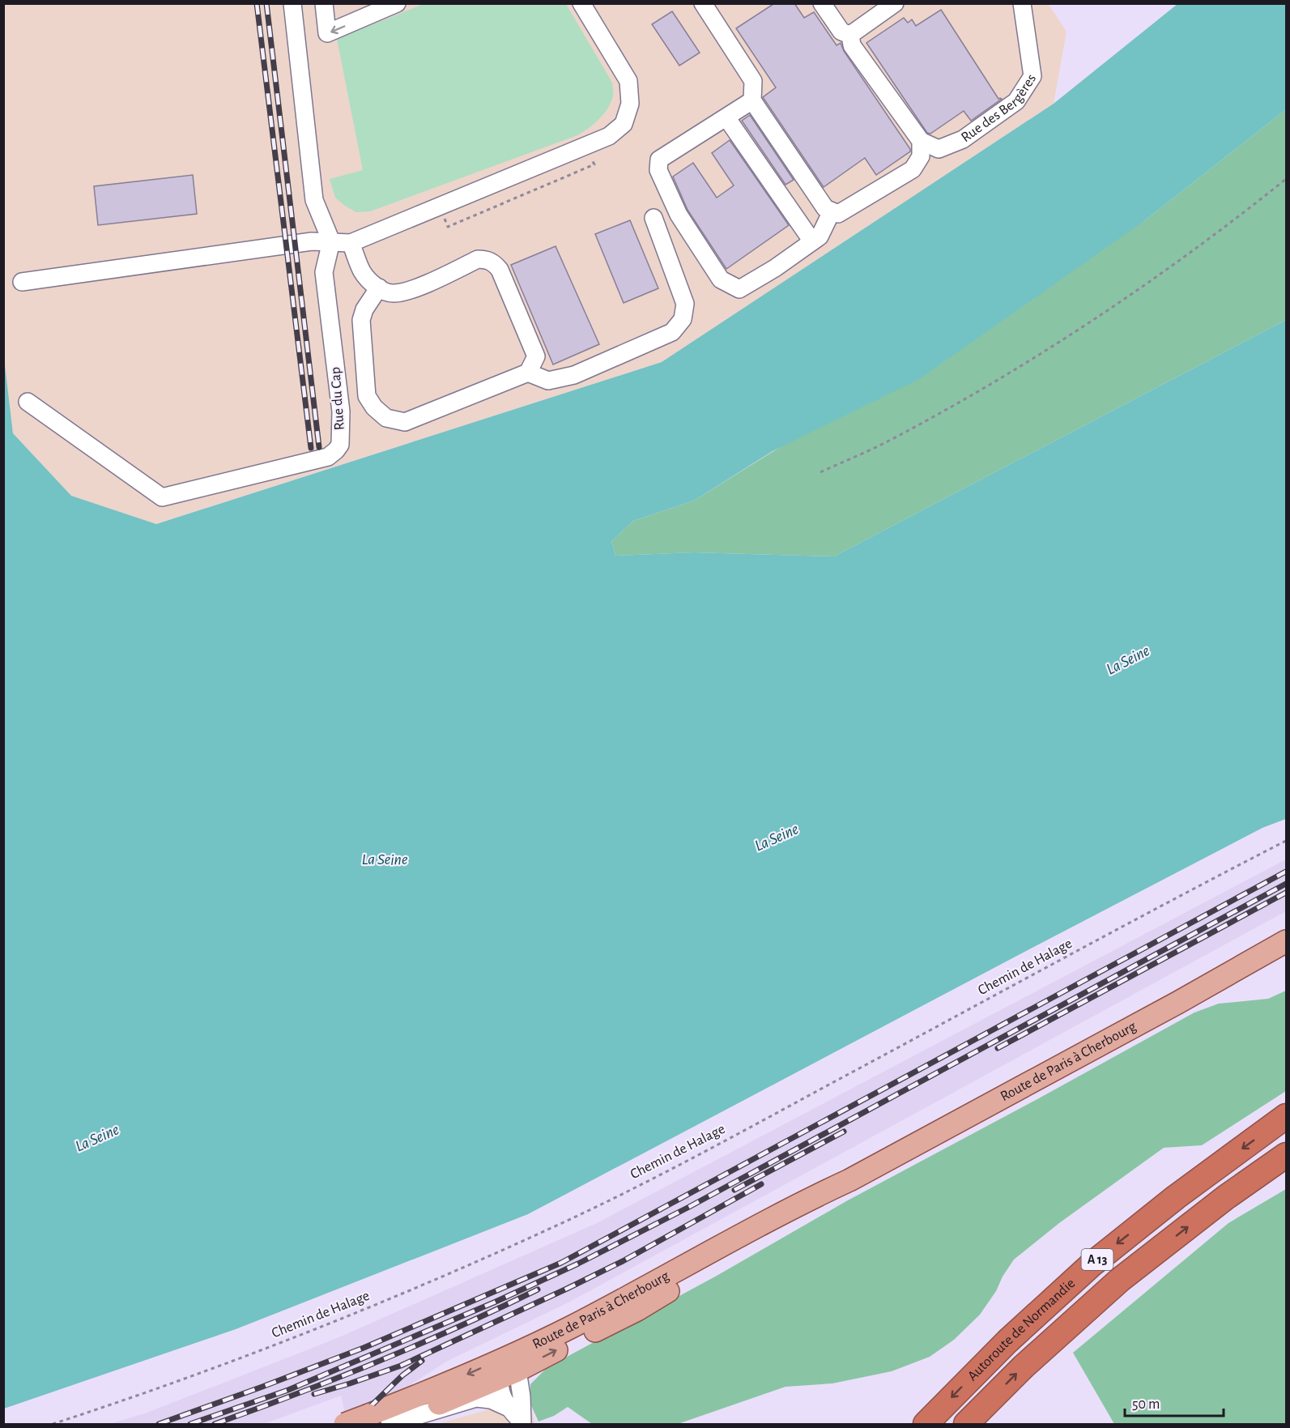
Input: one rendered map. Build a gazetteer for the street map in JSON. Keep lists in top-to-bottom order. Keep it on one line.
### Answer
{"streets":{"highway":["A 13","Autoroute de Normandie"],"main road":["Route de Paris à Cherbourg"],"street":["Rue des Bergères","Rue du Cap"],"path":["Chemin de Halage"]},"water":["La Seine"],"scale_bar":"50 m"}
